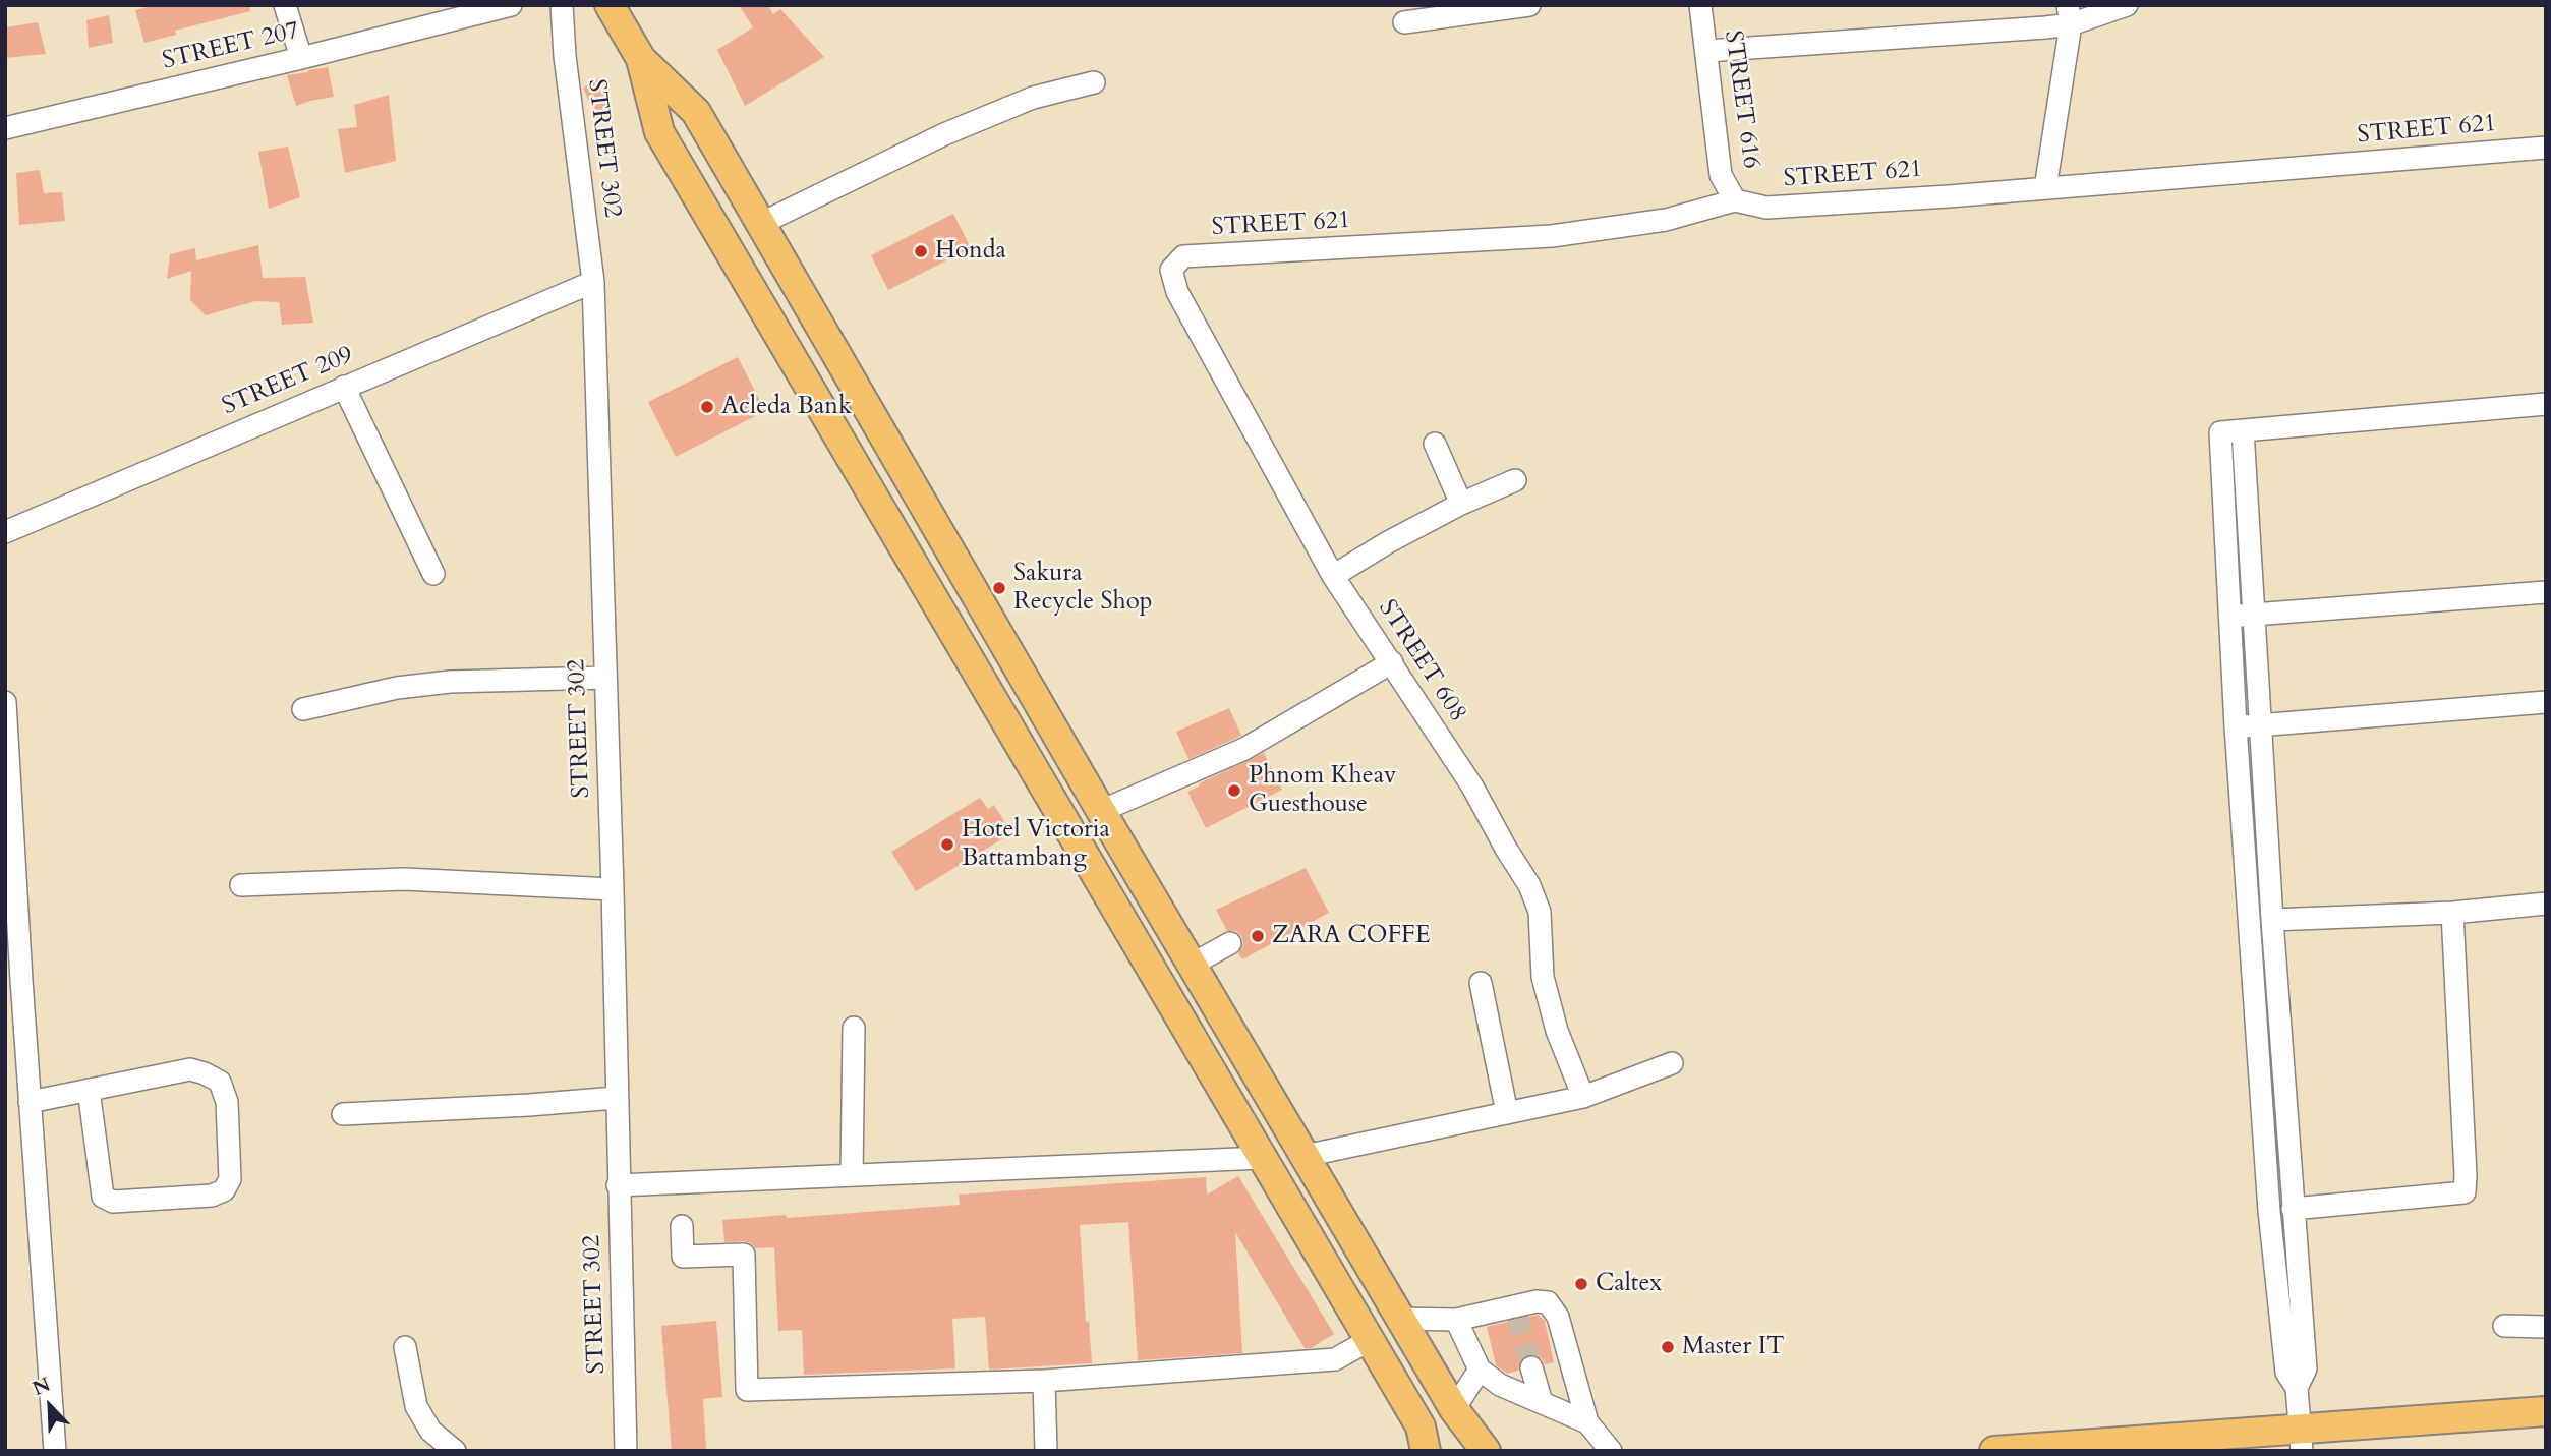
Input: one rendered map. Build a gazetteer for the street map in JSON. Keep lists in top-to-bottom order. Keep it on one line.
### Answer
{"streets":{"street":["STREET 207","STREET 616","STREET 621","STREET 302","STREET 209","STREET 608"]},"crossings":[["STREET 616","STREET 621"],["STREET 621","STREET 608"],["STREET 302","STREET 209"]],"places":["Honda","Acleda Bank","Sakura Recycle Shop","Phnom Kheav Guesthouse","Hotel Victoria Battambang","ZARA COFFE","Caltex","Master IT"],"north":"top left"}
